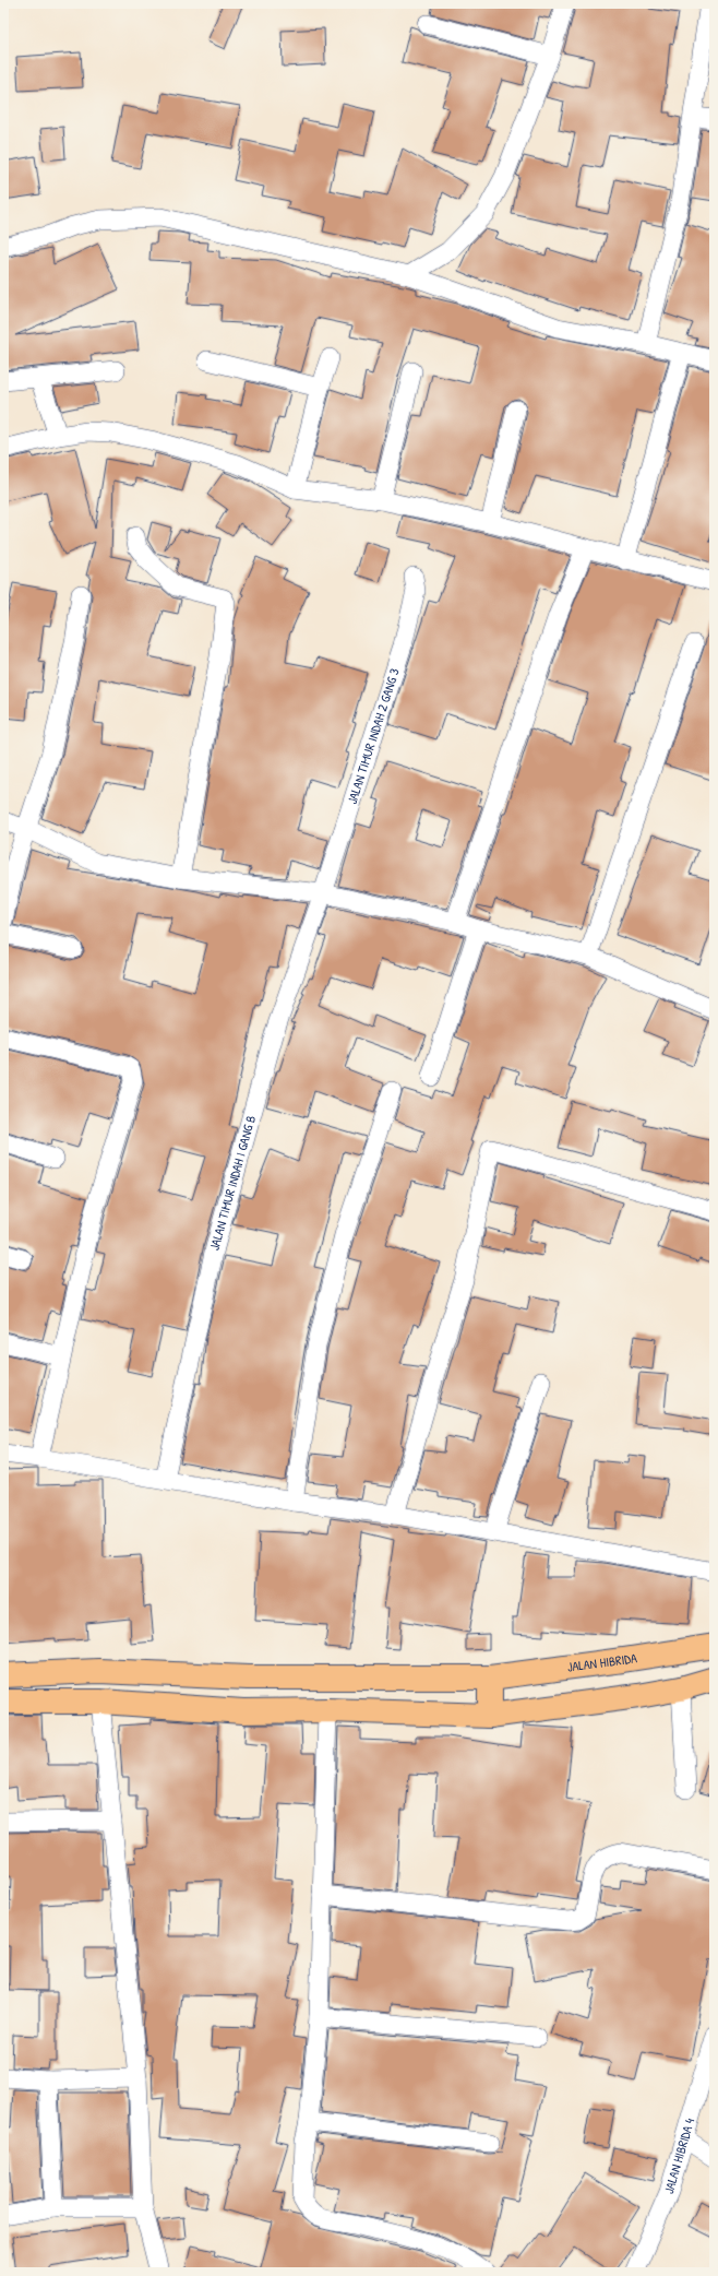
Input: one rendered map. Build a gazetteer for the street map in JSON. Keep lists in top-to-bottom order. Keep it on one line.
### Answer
{"streets":{"main road":["JALAN HIBRIDA"],"street":["JALAN TIMUR INDAH 2 GANG 3","JALAN TIMUR INDAH I GANG B","JALAN HIBRIDA 4"]},"crossings":[["JALAN TIMUR INDAH 2 GANG 3","JALAN TIMUR INDAH I GANG B"]]}
